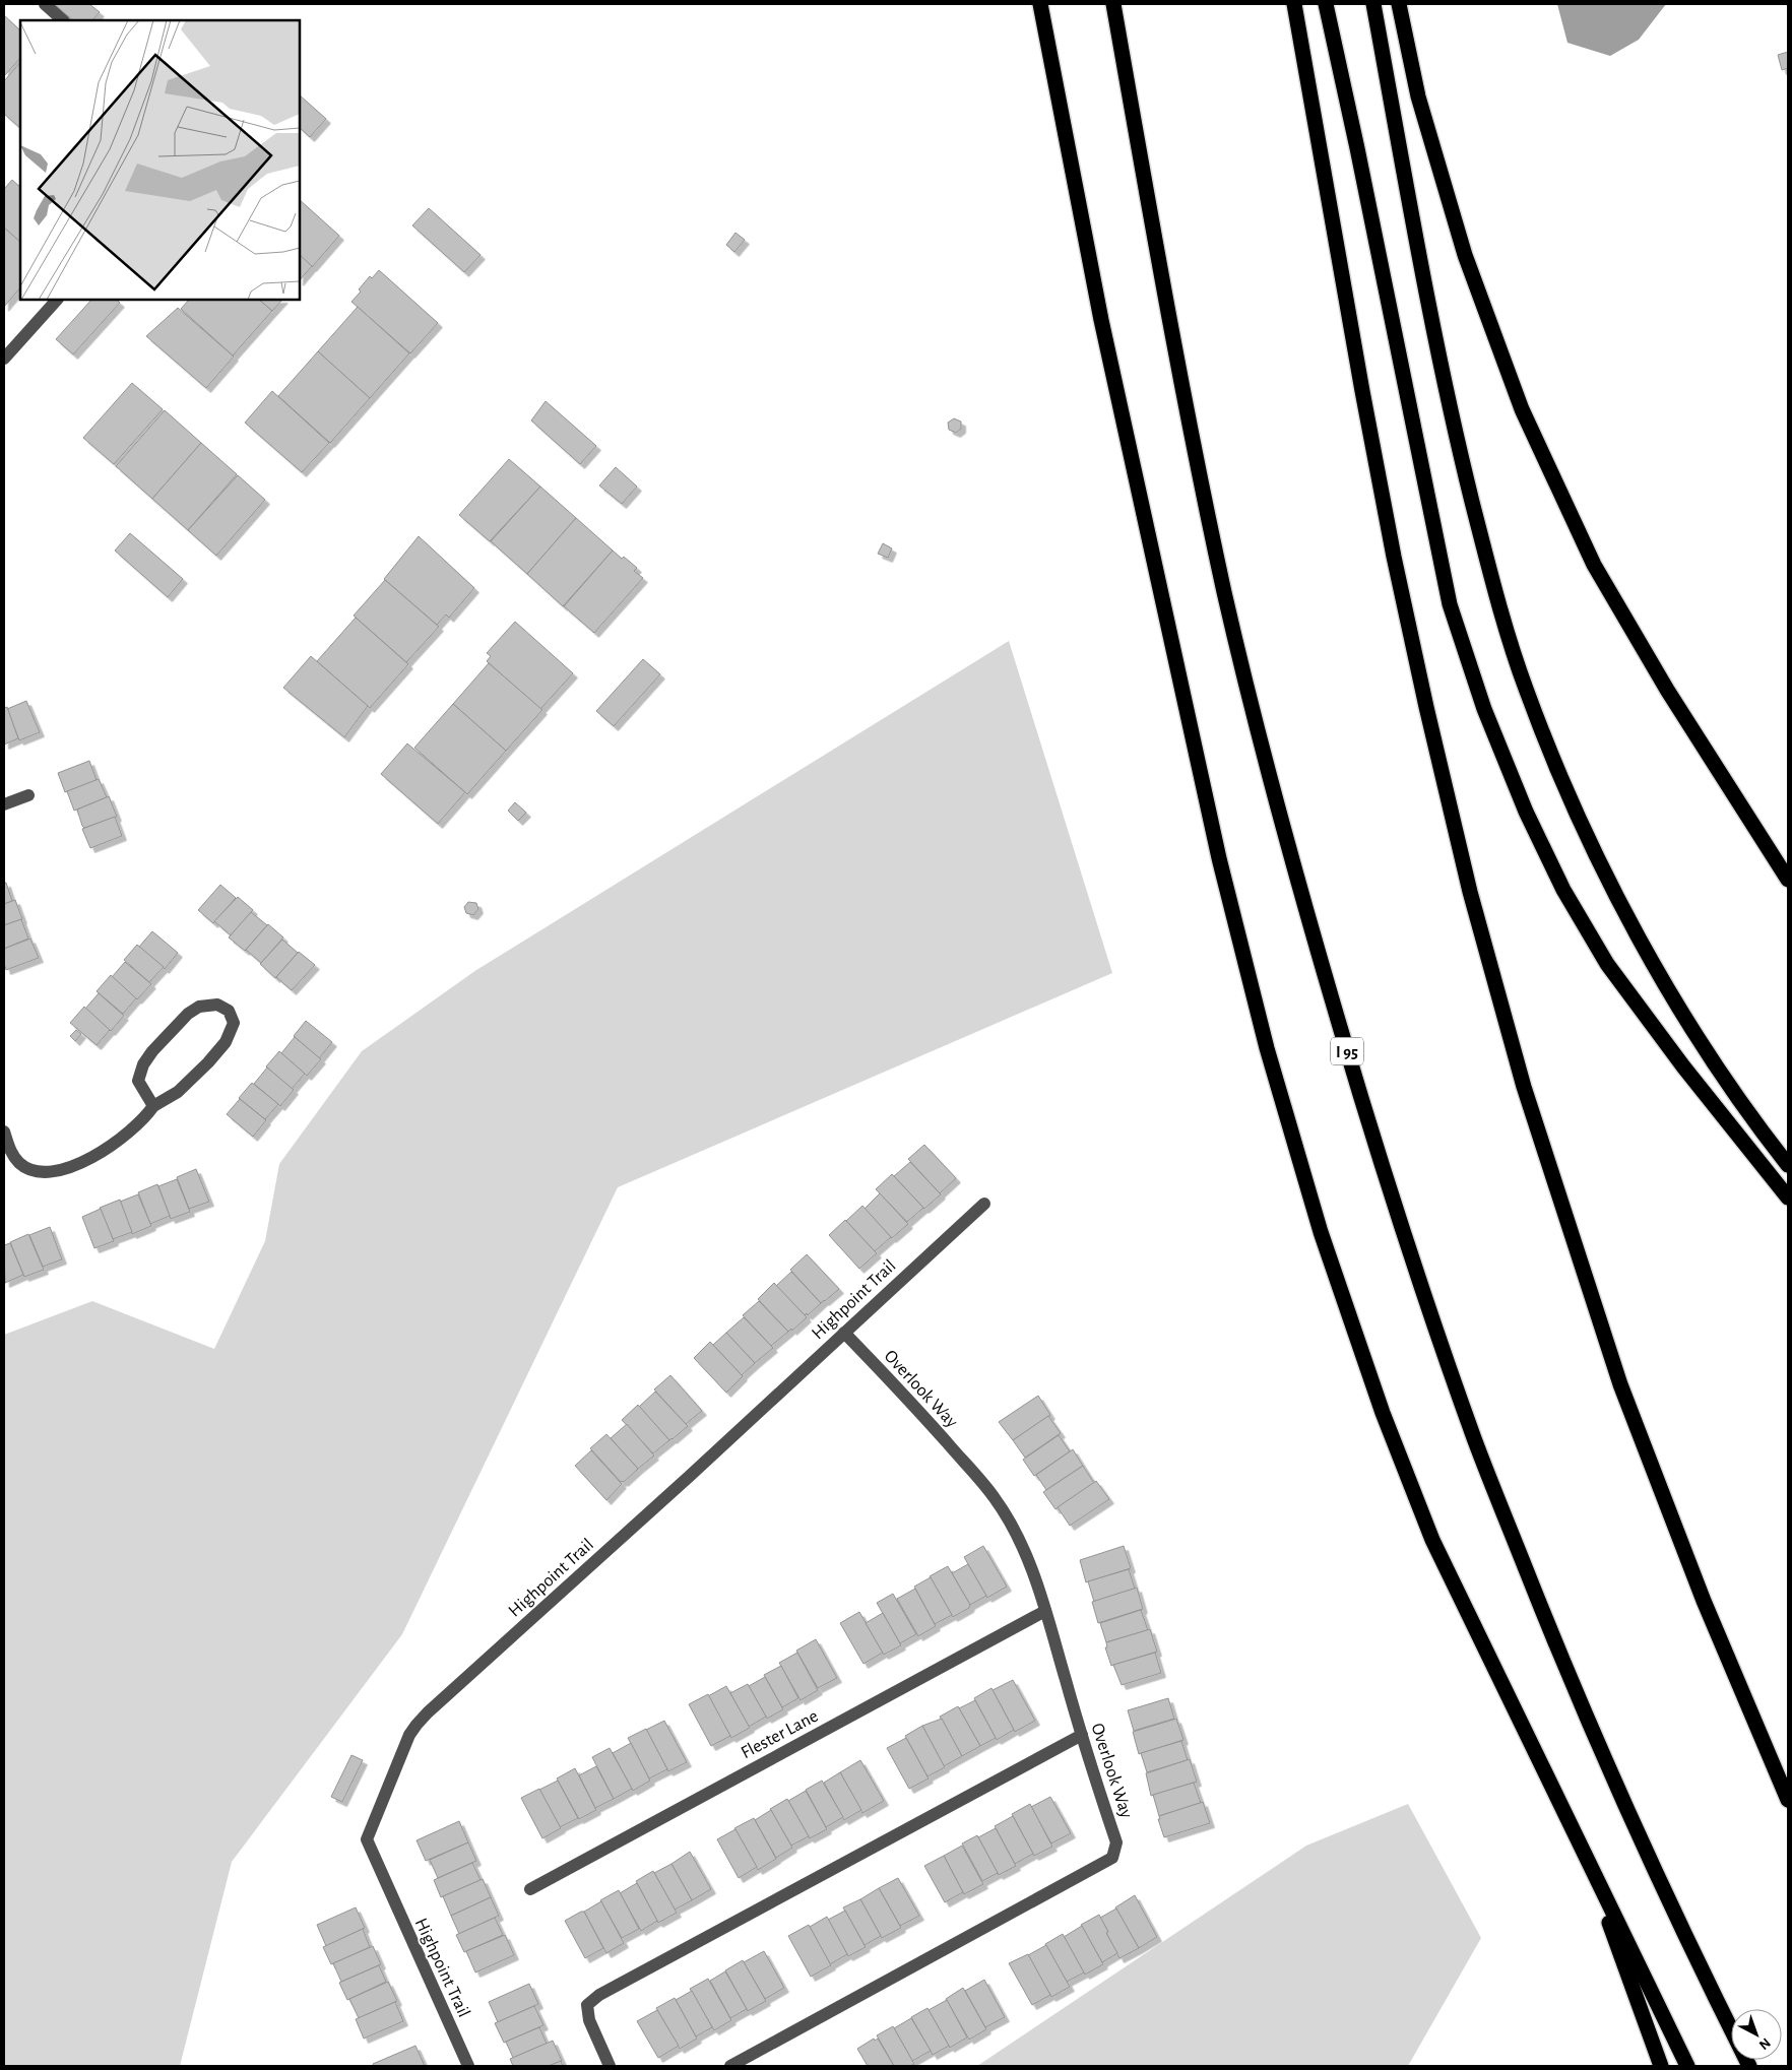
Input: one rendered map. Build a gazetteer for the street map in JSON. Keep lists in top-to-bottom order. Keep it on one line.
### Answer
{"streets":{"highway":["I 95"],"street":["Highpoint Trail","Overlook Way","Flester Lane"]},"crossings":[["Highpoint Trail","Overlook Way"],["Overlook Way","Flester Lane"]],"north":"bottom right"}
